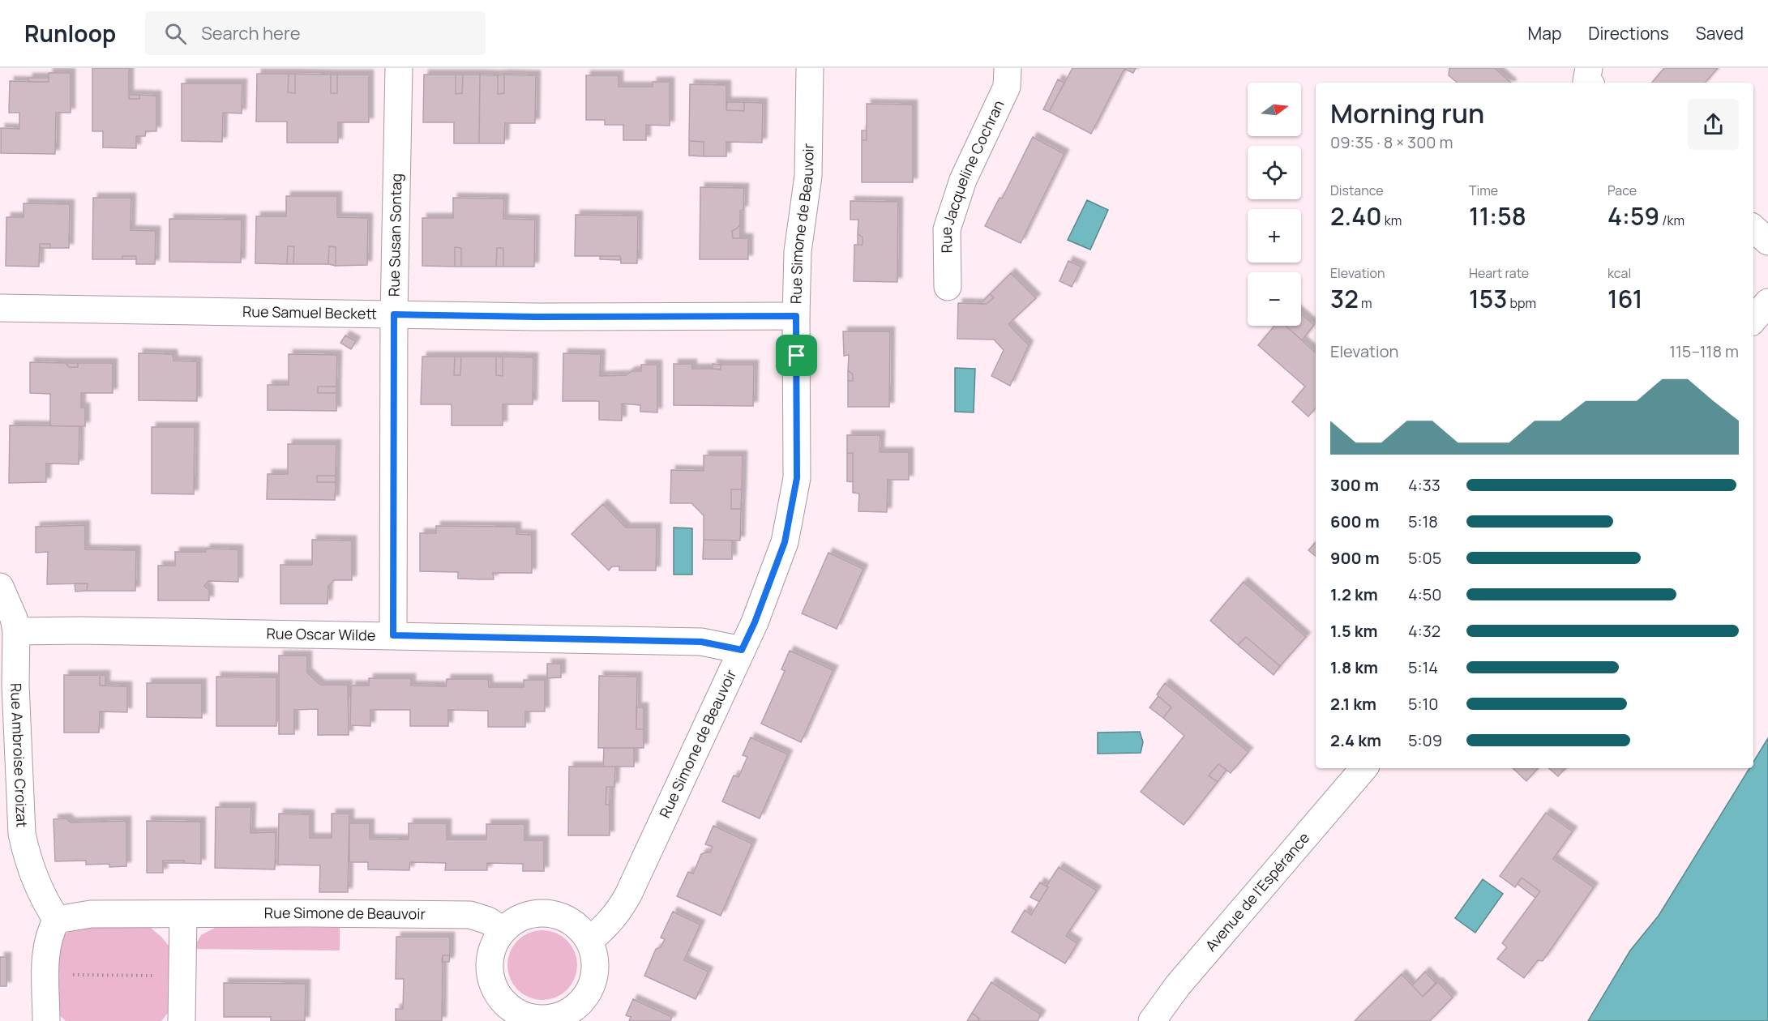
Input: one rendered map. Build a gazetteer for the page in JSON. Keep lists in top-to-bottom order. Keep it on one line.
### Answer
{"streets":{"street":["Rue Jacqueline Cochran","Rue Simone de Beauvoir","Rue Susan Sontag","Rue Samuel Beckett","Rue Oscar Wilde","Rue Ambroise Croizat","Avenue de l'Espérance"]},"crossings":[["Rue Simone de Beauvoir","Rue Samuel Beckett"],["Rue Simone de Beauvoir","Rue Oscar Wilde"],["Rue Susan Sontag","Rue Samuel Beckett"],["Rue Susan Sontag","Rue Oscar Wilde"],["Rue Oscar Wilde","Rue Ambroise Croizat"]],"north":"right","page":{"header":"Runloop","search":"Search here","nav":["Map","Directions","Saved"],"map_buttons":["+","−"],"heading":["Morning run","09:35 · 8 × 300 m"],"stats":[["Distance","2.40 km"],["Time","11:58"],["Pace","4:59 /km"],["Elevation","32 m"],["Heart rate","153 bpm"],["kcal","161"]],"chart":["Elevation","115–118 m"],"list":[{"name":"300 m","note":"4:33"},{"name":"600 m","note":"5:18"},{"name":"900 m","note":"5:05"},{"name":"1.2 km","note":"4:50"},{"name":"1.5 km","note":"4:32"},{"name":"1.8 km","note":"5:14"},{"name":"2.1 km","note":"5:10"},{"name":"2.4 km","note":"5:09"}]}}
